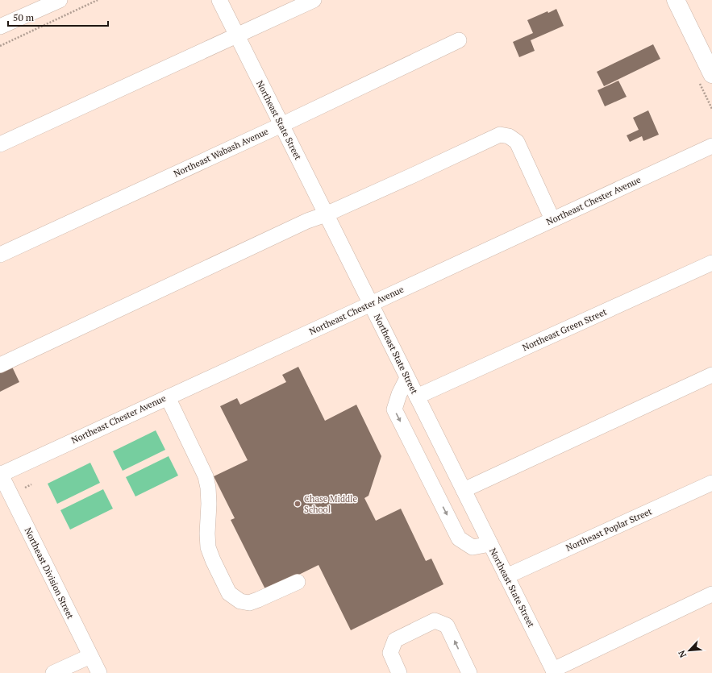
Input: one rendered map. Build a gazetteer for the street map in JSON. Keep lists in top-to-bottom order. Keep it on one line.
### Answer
{"streets":{"street":["Northeast State Street","Northeast Wabash Avenue","Northeast Chester Avenue","Northeast Green Street","Northeast Poplar Street","Northeast Division Street"]},"crossings":[["Northeast State Street","Northeast Wabash Avenue"],["Northeast State Street","Northeast Chester Avenue"],["Northeast State Street","Northeast Green Street"],["Northeast State Street","Northeast Poplar Street"],["Northeast Chester Avenue","Northeast Division Street"]],"places":["Chase Middle School"],"scale_bar":"50 m","north":"bottom left"}
